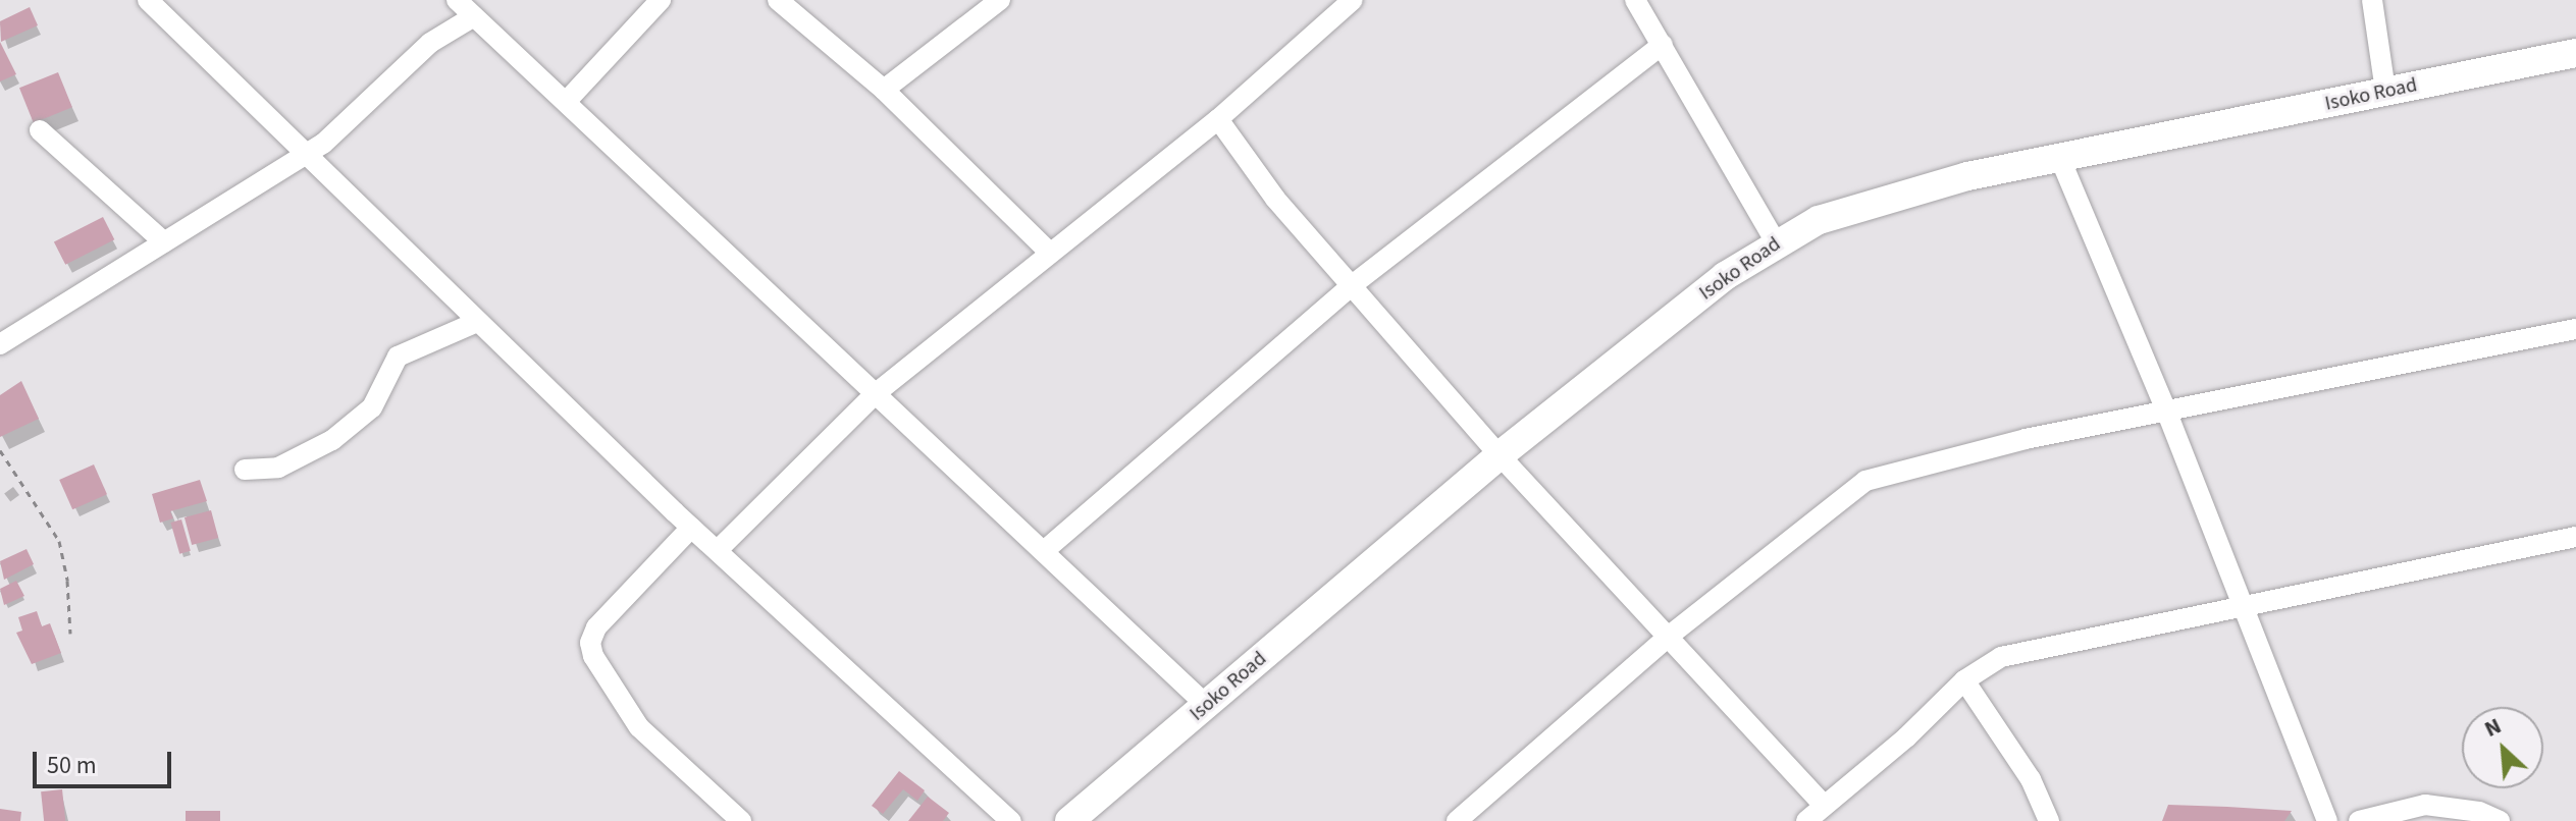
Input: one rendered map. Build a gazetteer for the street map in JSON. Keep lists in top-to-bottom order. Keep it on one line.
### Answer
{"streets":{"street":["Isoko Road"]},"scale_bar":"50 m","north":"top left"}
